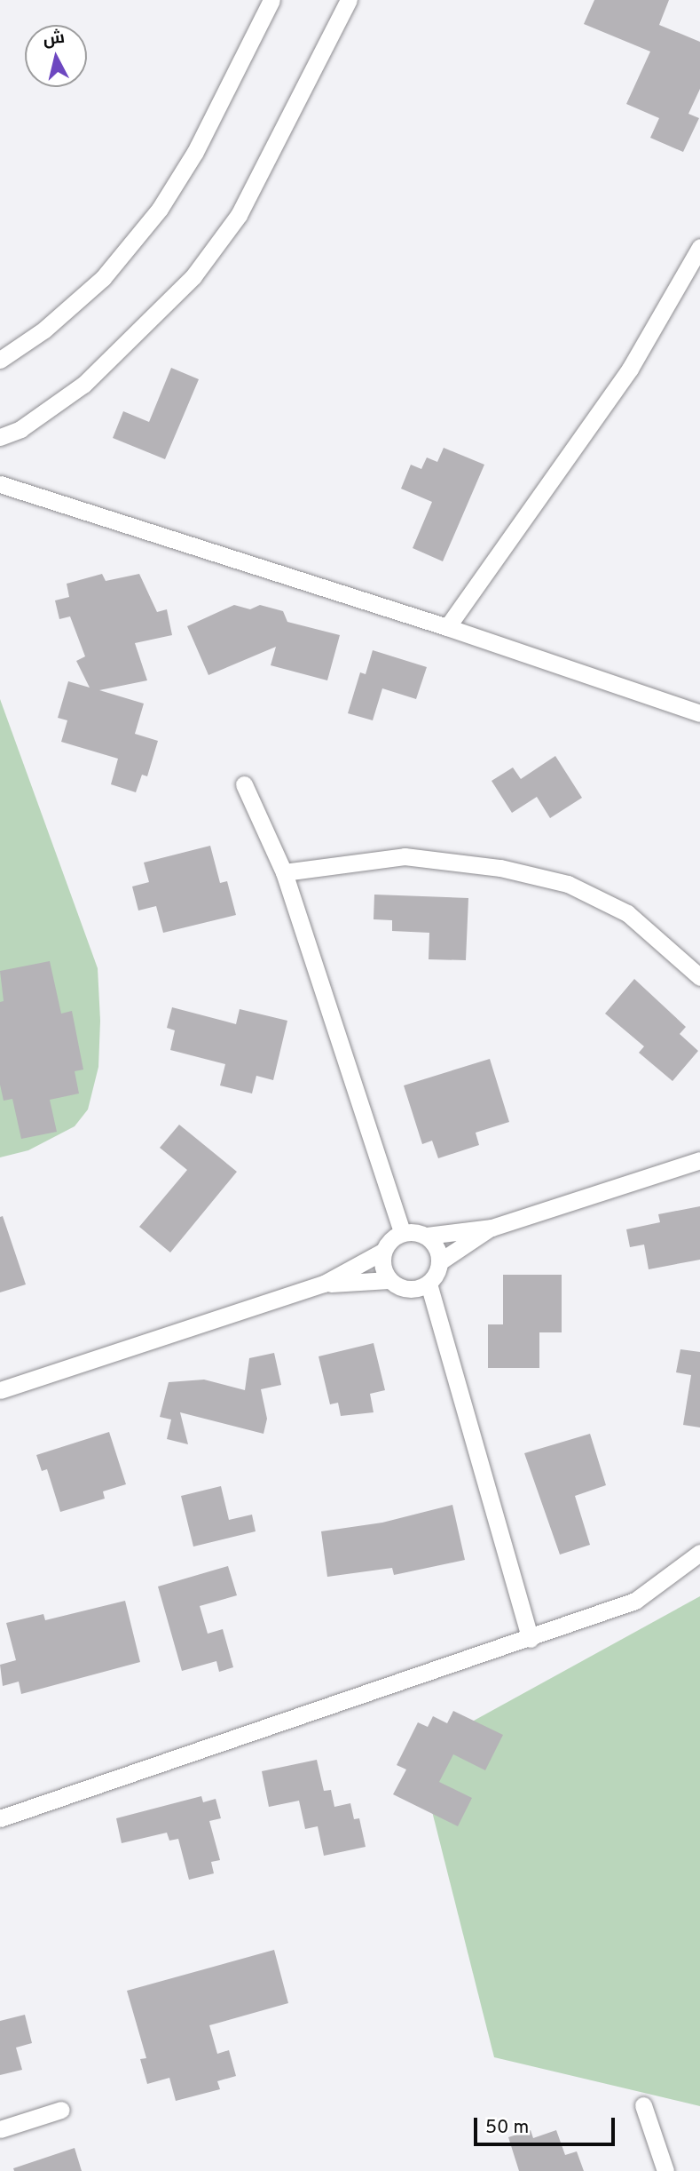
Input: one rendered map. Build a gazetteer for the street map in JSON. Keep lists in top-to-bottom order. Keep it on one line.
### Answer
{"scale_bar":"50 m","north":"top"}
